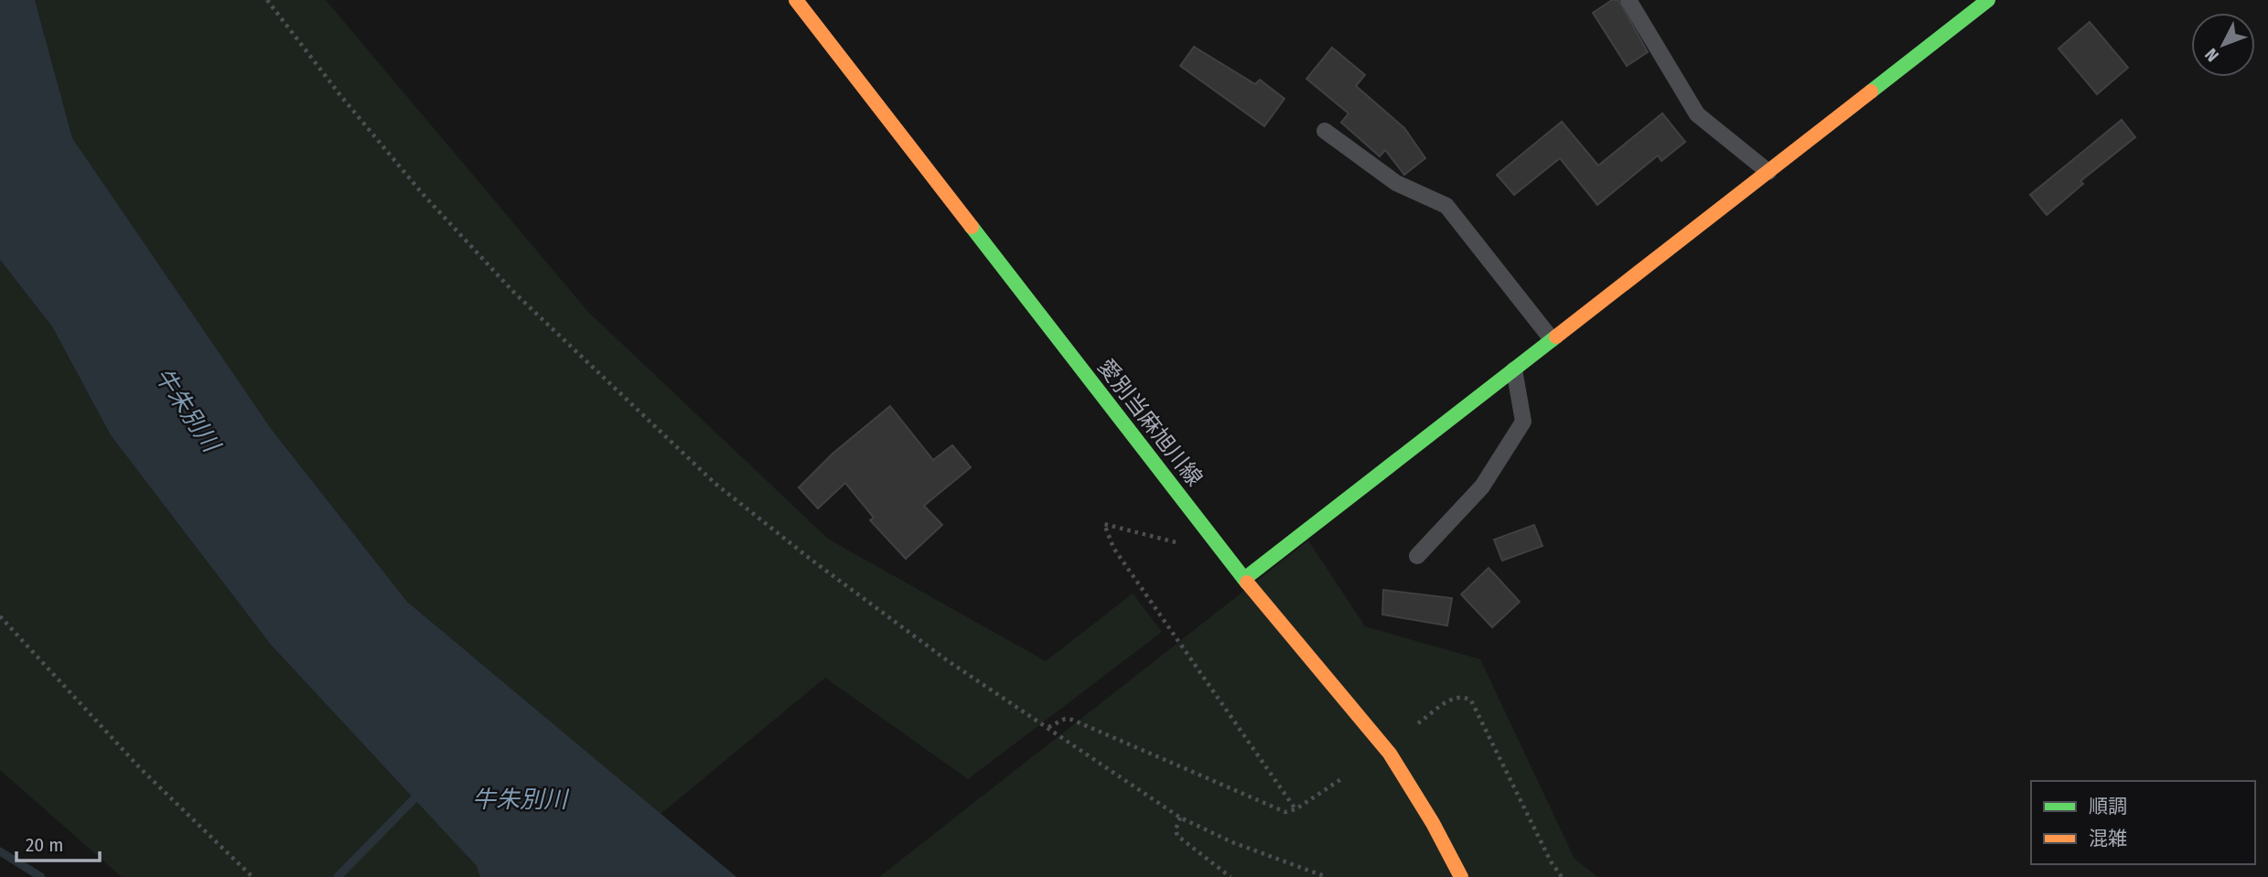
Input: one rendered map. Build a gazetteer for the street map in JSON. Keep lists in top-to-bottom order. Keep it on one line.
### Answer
{"streets":{"main road":["愛別当麻旭川線"]},"water":["牛朱別川"],"legend":["順調","混雑"],"scale_bar":"20 m","north":"bottom left"}
